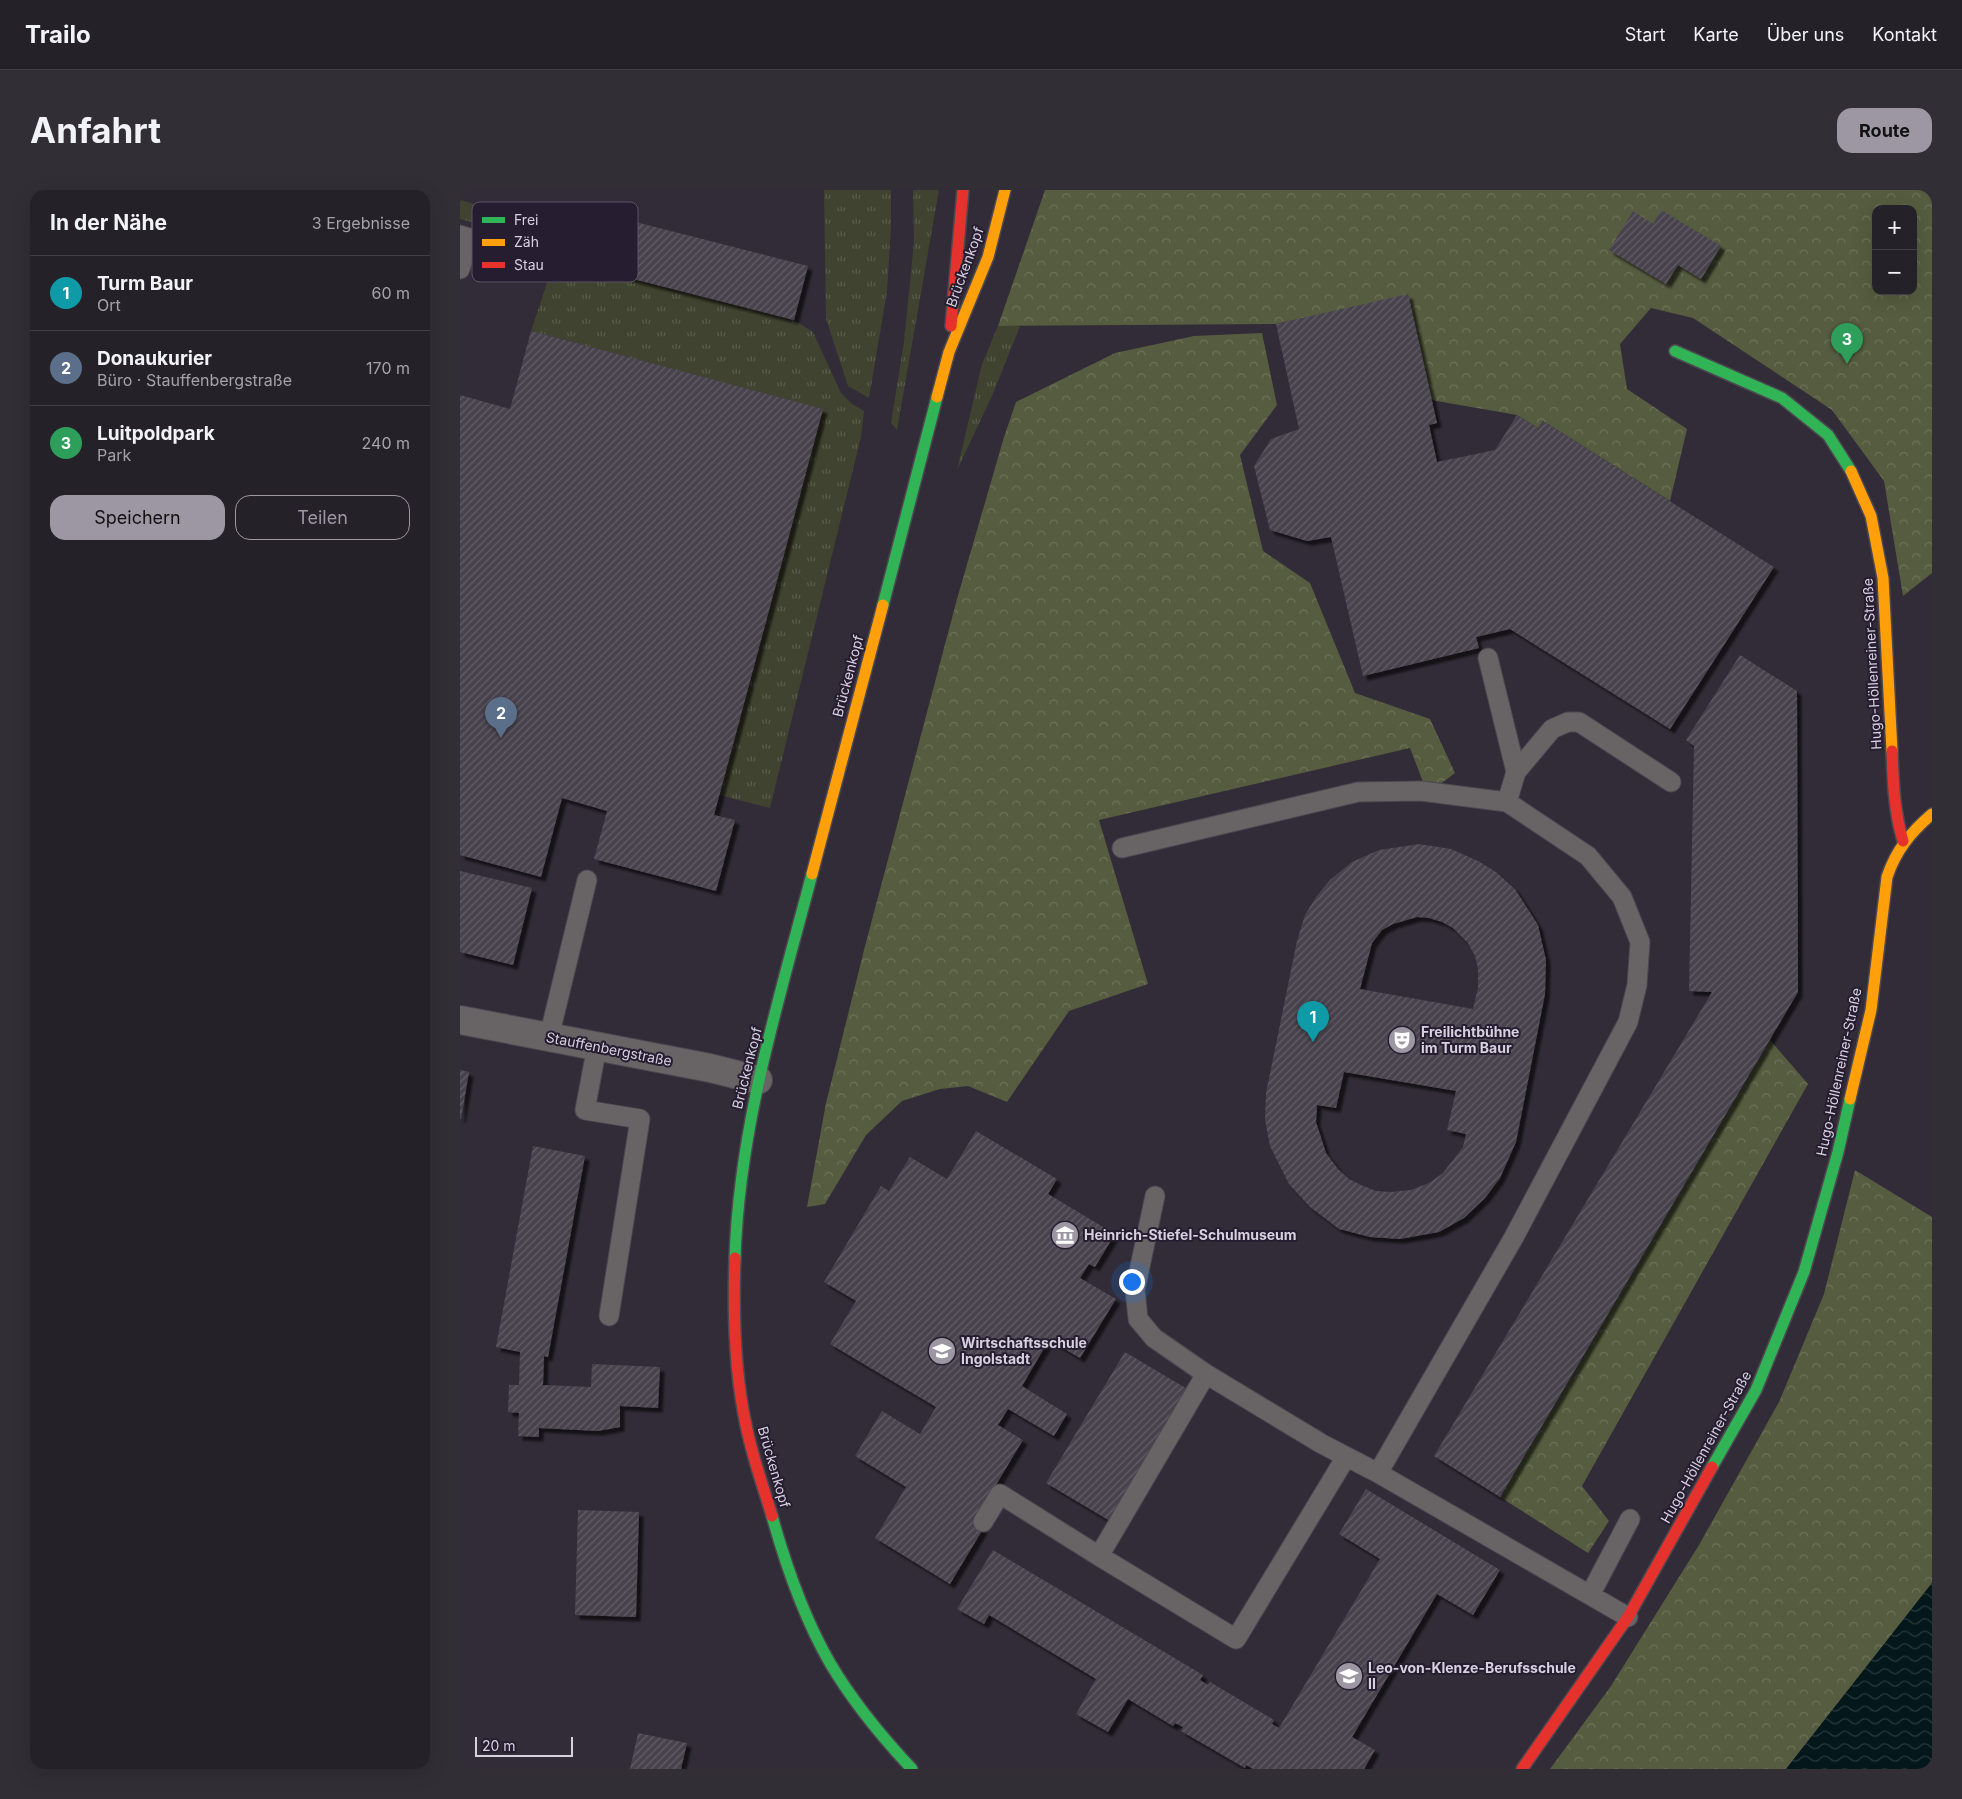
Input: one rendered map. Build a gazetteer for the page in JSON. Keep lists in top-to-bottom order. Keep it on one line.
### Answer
{"streets":{"street":["Brückenkopf","Hugo-Höllenreiner-Straße","Stauffenbergstraße"]},"crossings":[["Brückenkopf","Stauffenbergstraße"]],"places":{"theatre":["Freilichtbühne im Turm Baur"],"museum":["Heinrich-Stiefel-Schulmuseum"],"school or university":["Wirtschaftsschule Ingolstadt","Leo-von-Klenze-Berufsschule II"]},"legend":["Frei","Zäh","Stau"],"scale_bar":"20 m","page":{"header":"Trailo","nav":["Start","Karte","Über uns","Kontakt"],"buttons":["Route",["Speichern","Teilen"]],"title":"Anfahrt","heading":["In der Nähe","3 Ergebnisse"],"map_buttons":["+","−"],"list":[{"mark":"1","name":"Turm Baur","note":"Ort","value":"60 m"},{"mark":"2","name":"Donaukurier","note":"Büro · Stauffenbergstraße","value":"170 m"},{"mark":"3","name":"Luitpoldpark","note":"Park","value":"240 m"}],"pins":["3","2","1"],"scale":"20 m"}}
